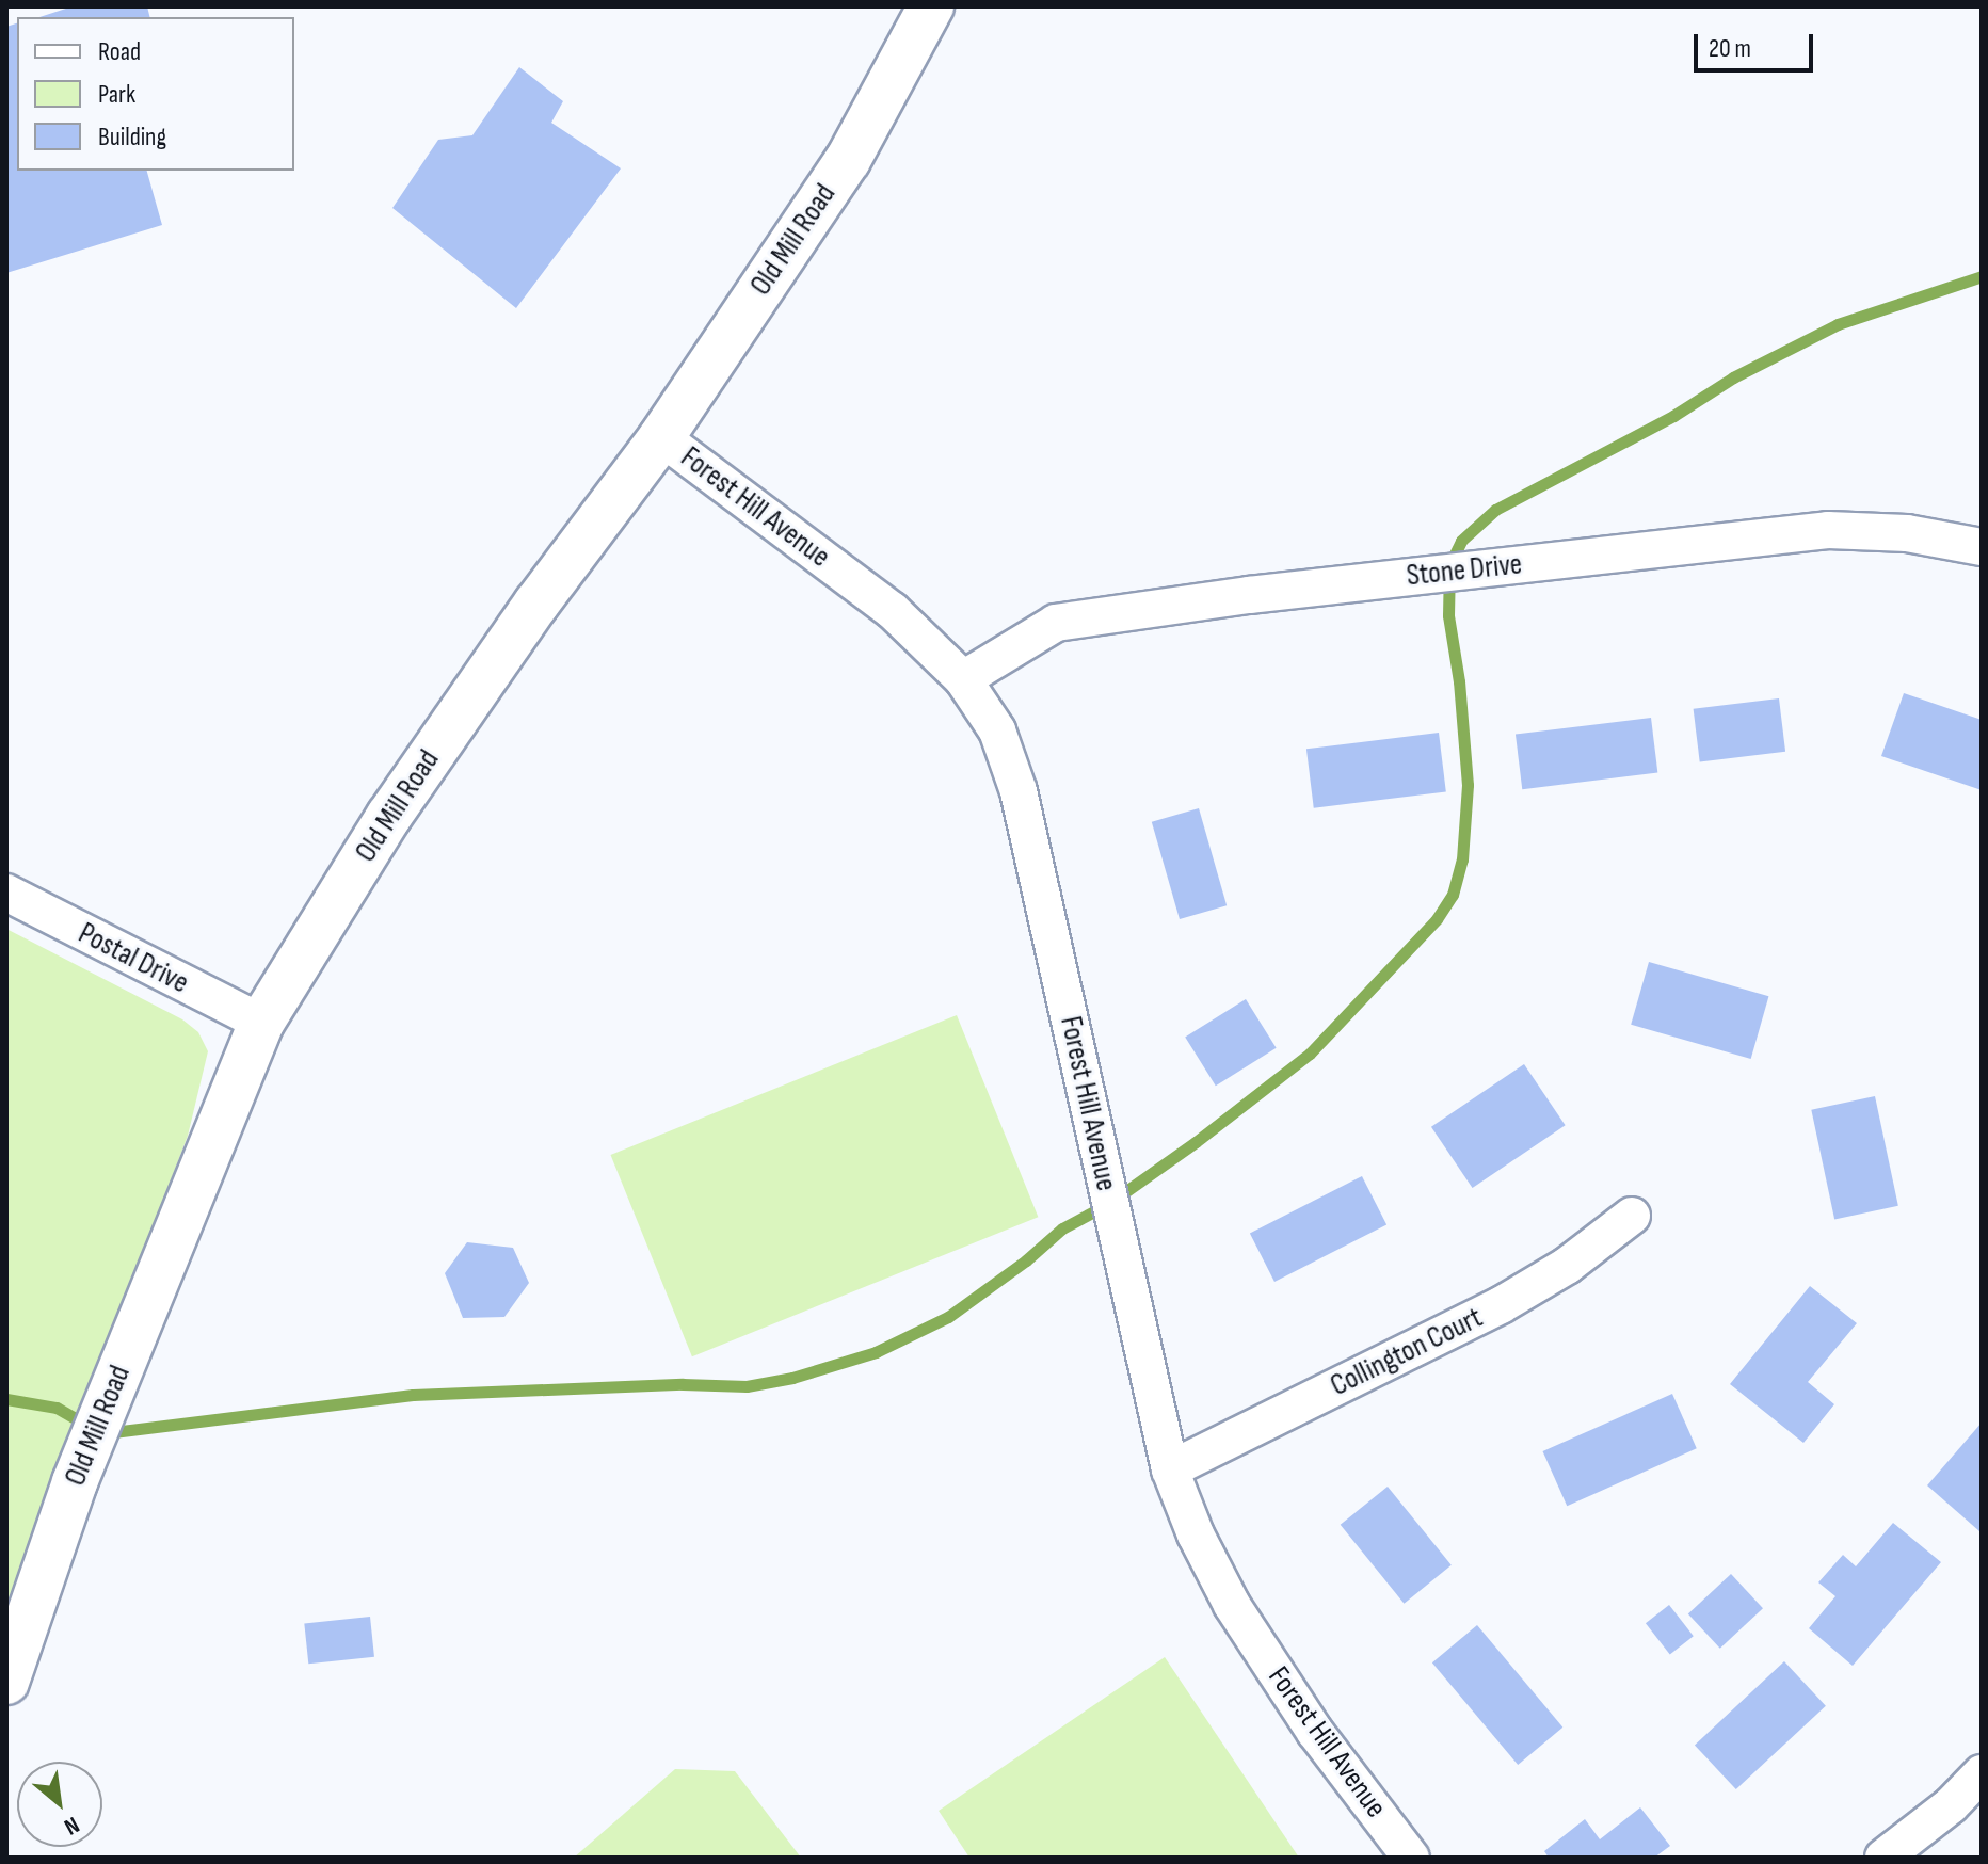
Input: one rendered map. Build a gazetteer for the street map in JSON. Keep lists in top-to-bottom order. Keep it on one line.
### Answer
{"streets":{"street":["Old Mill Road","Forest Hill Avenue","Stone Drive","Postal Drive","Collington Court"]},"crossings":[["Old Mill Road","Forest Hill Avenue"],["Old Mill Road","Postal Drive"],["Forest Hill Avenue","Stone Drive"],["Forest Hill Avenue","Collington Court"]],"legend":["Road","Park","Building"],"scale_bar":"20 m","north":"bottom right"}
